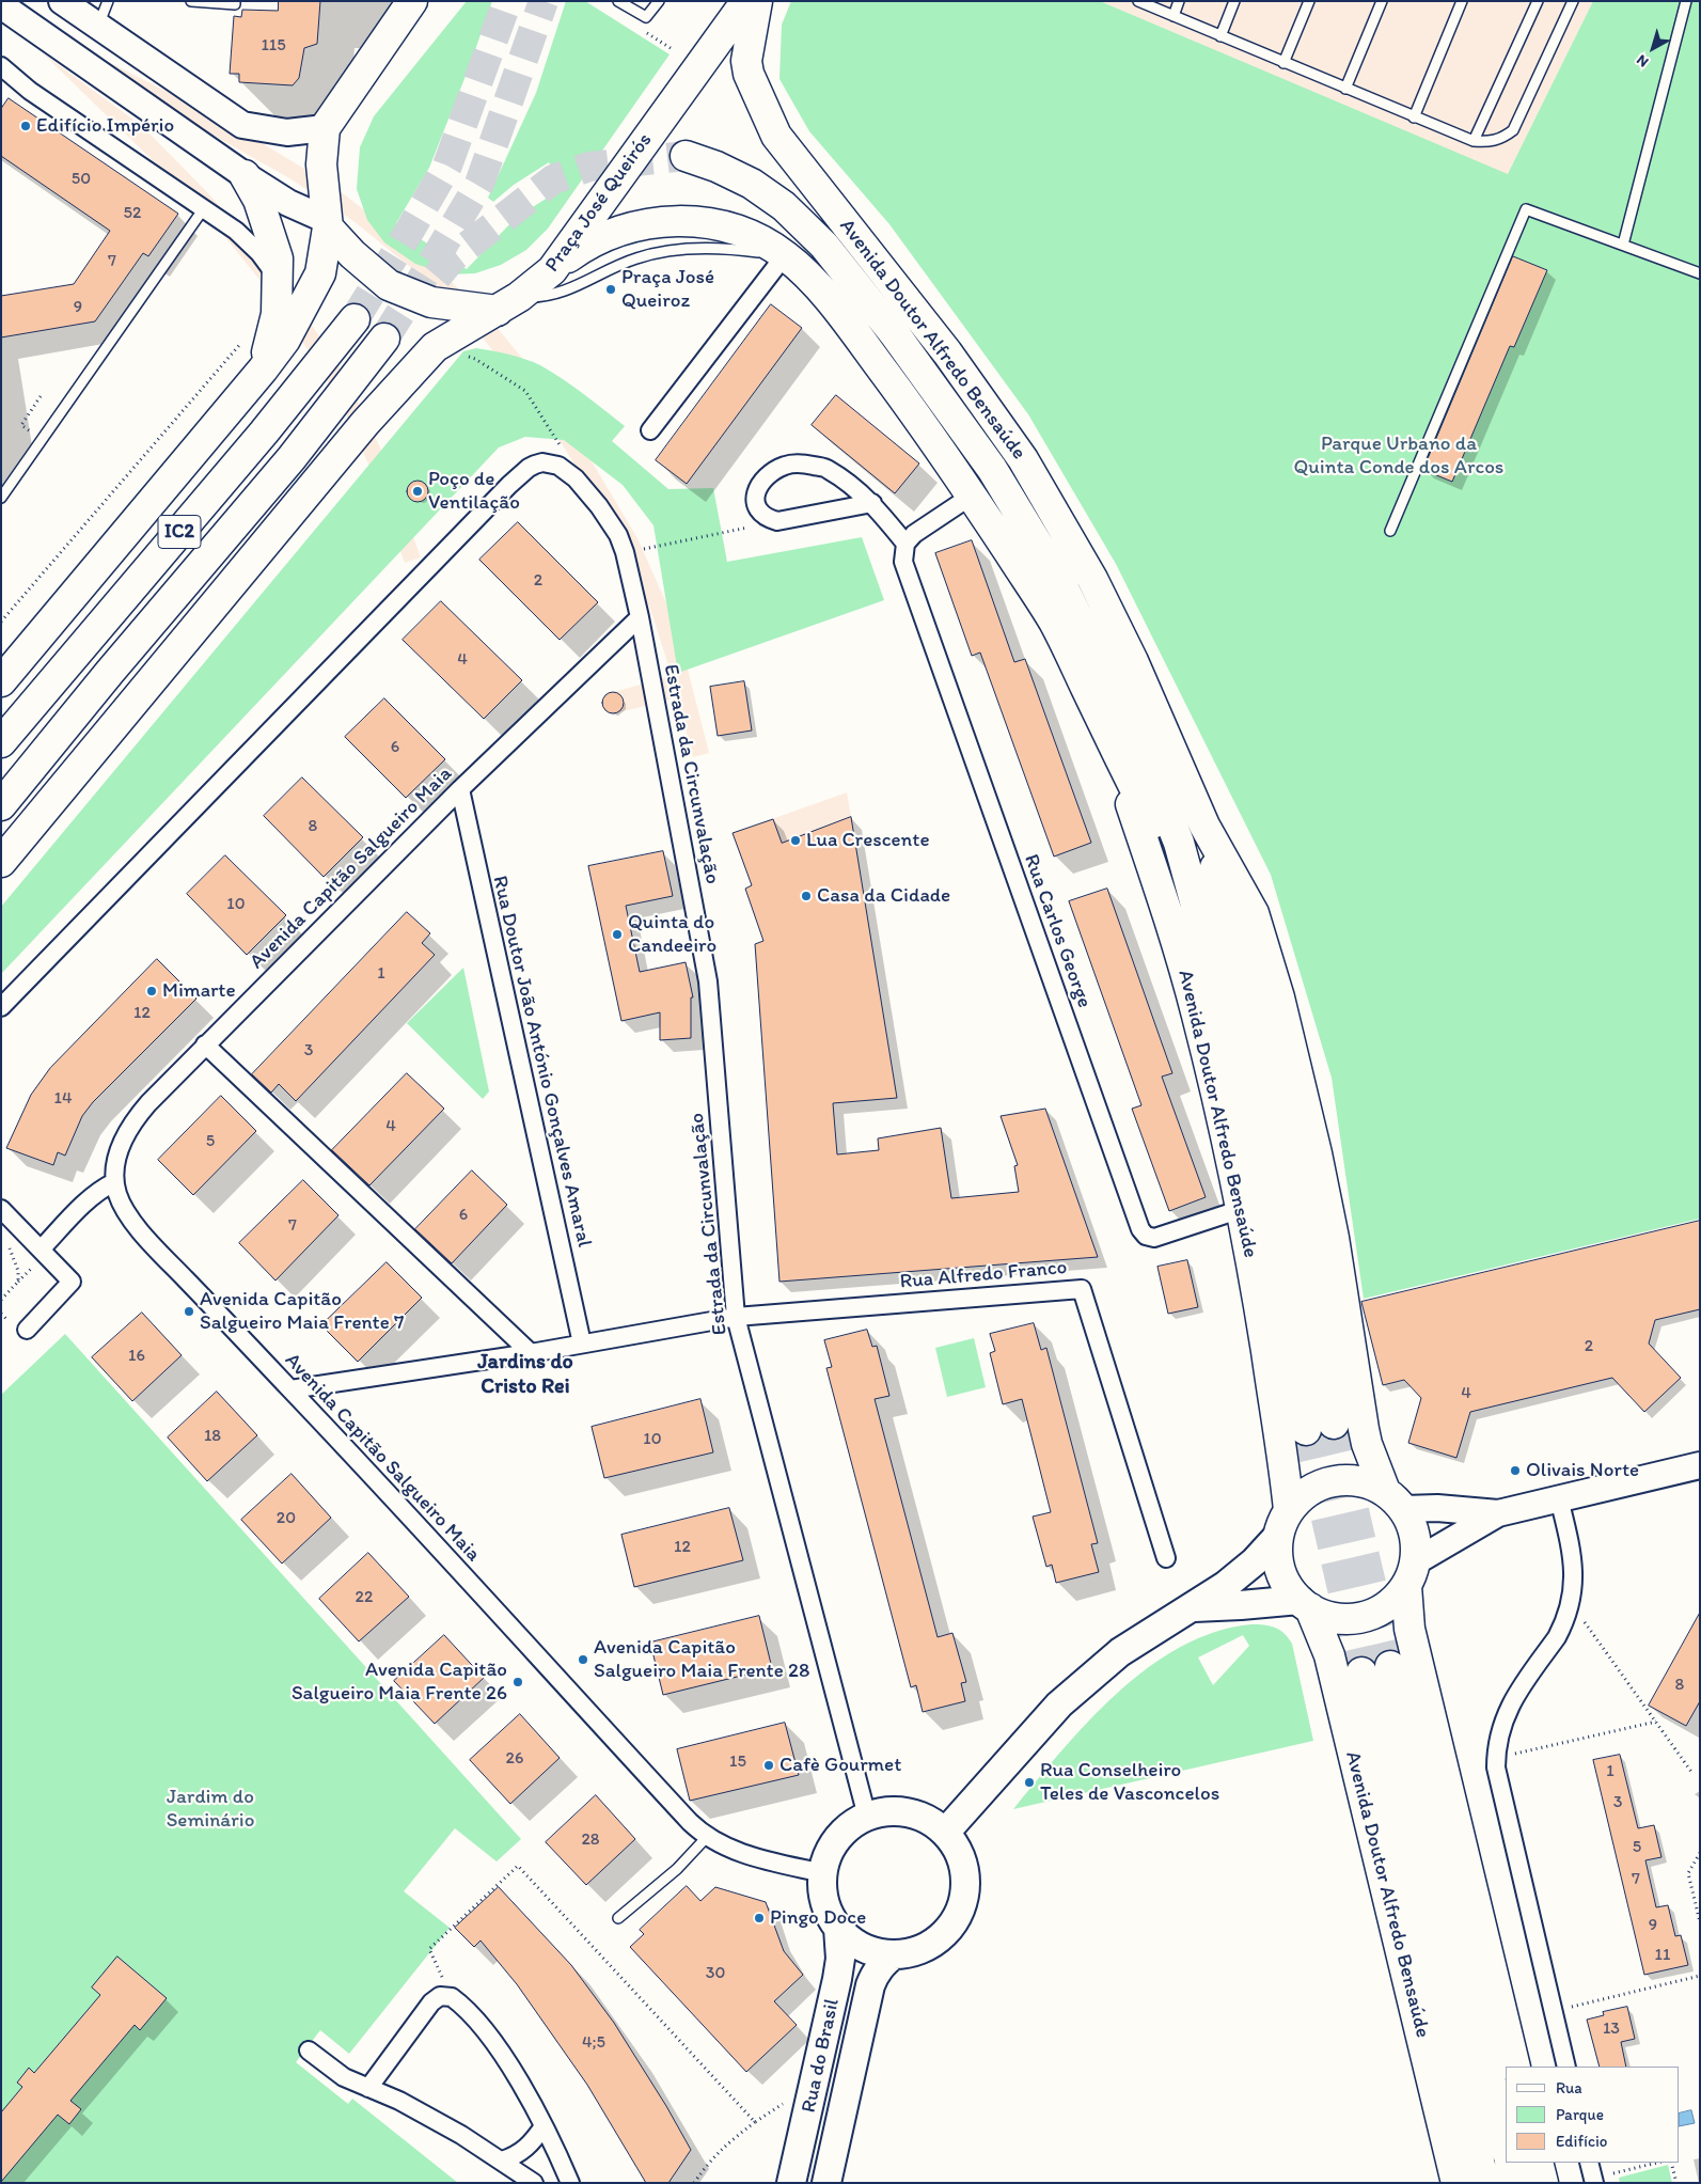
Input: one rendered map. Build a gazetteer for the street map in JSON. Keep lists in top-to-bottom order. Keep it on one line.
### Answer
{"streets":{"highway":["Praça José Queirós","Avenida Doutor Alfredo Bensaúde","IC2"],"main road":["Rua do Brasil"],"street":["Estrada da Circunvalação","Avenida Capitão Salgueiro Maia","Rua Carlos George","Rua Doutor João António Gonçalves Amaral","Rua Alfredo Franco"]},"crossings":[["Praça José Queirós","Avenida Doutor Alfredo Bensaúde"],["Avenida Doutor Alfredo Bensaúde","Rua Carlos George"],["Estrada da Circunvalação","Avenida Capitão Salgueiro Maia"],["Estrada da Circunvalação","Rua Alfredo Franco"],["Estrada da Circunvalação","Rua do Brasil"],["Avenida Capitão Salgueiro Maia","Rua Doutor João António Gonçalves Amaral"],["Avenida Capitão Salgueiro Maia","Rua do Brasil"]],"districts":["Jardins do Cristo Rei"],"parks":["Parque Urbano da Quinta Conde dos Arcos","Jardim do Seminário"],"places":["Edifício Império","Praça José Queiroz","Poço de Ventilação","Lua Crescente","Casa da Cidade","Quinta do Candeeiro","Mimarte","Avenida Capitão Salgueiro Maia Frente 7","Olivais Norte","Avenida Capitão Salgueiro Maia Frente 28","Avenida Capitão Salgueiro Maia Frente 26","Cafè Gourmet","Rua Conselheiro Teles de Vasconcelos","Pingo Doce"],"house_numbers":["115","50","52","7","9","2","4","6","8","10","1","12","3","14","4","5","6","7","2","16","4","18","10","20","12","22","8","26","15","1","3","28","5","7","9","11","30","13","4;5"],"legend":["Rua","Parque","Edifício"],"north":"bottom left"}
